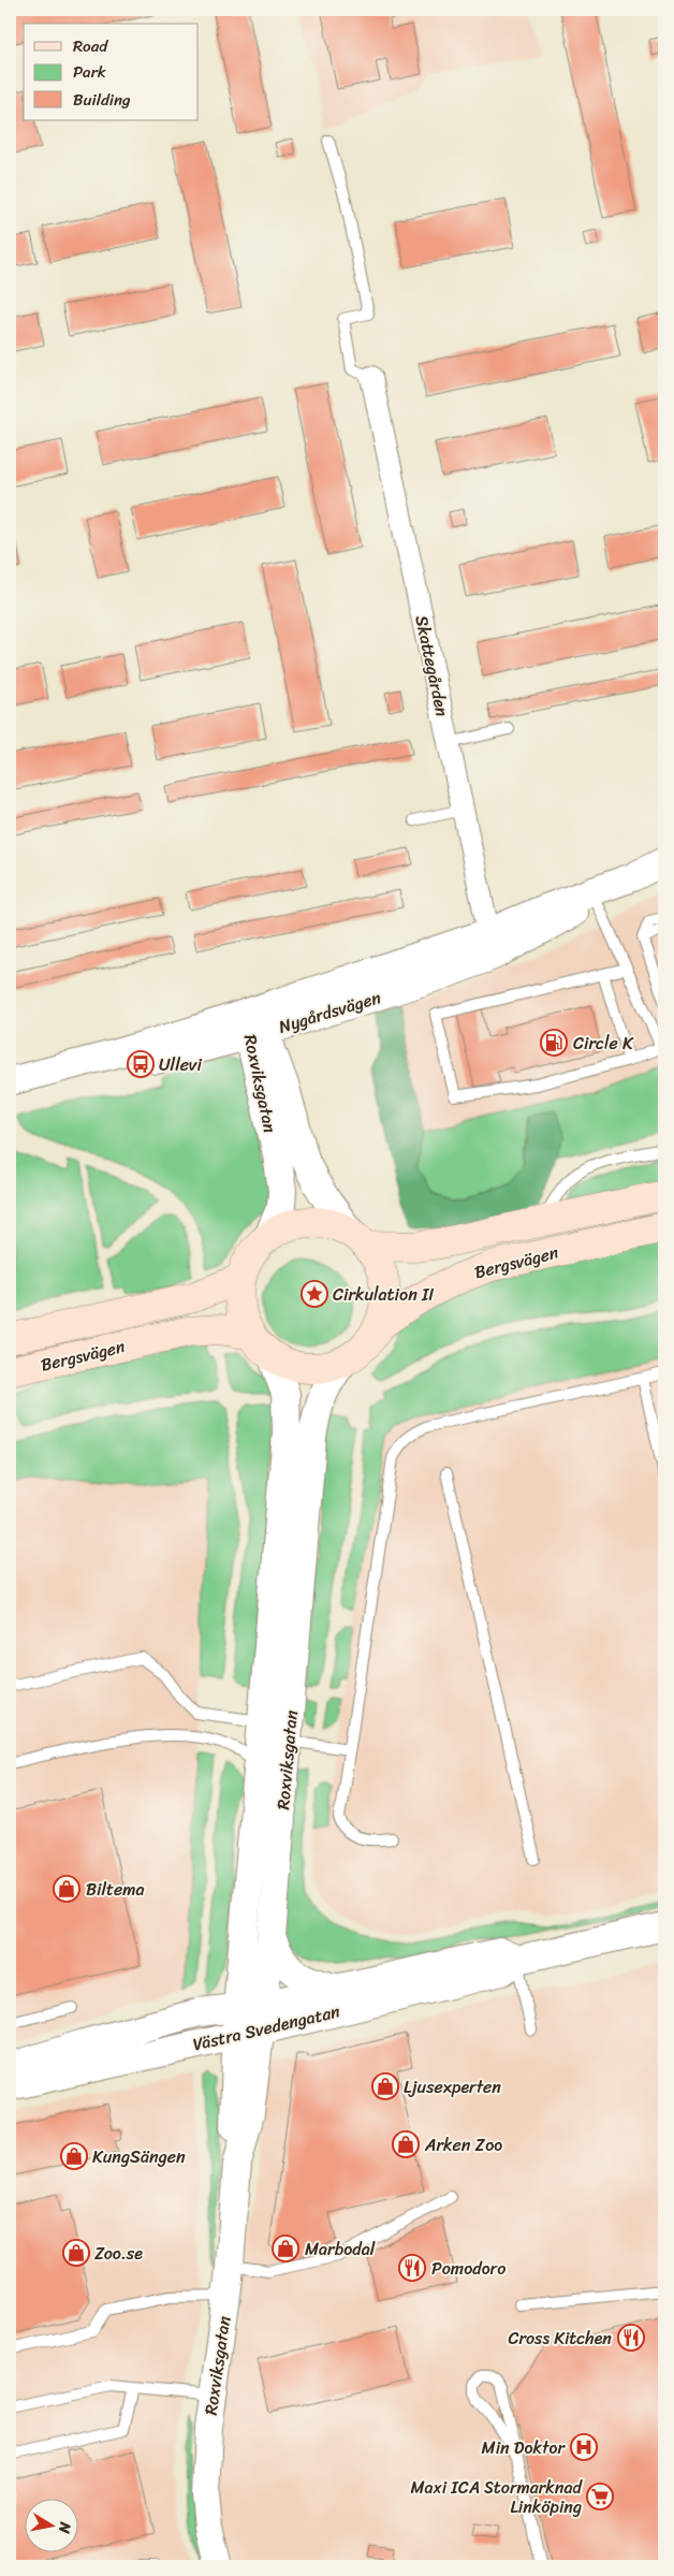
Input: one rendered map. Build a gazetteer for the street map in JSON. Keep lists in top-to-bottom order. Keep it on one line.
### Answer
{"streets":{"main road":["Bergsvägen"],"street":["Skattegården","Nygårdsvägen","Roxviksgatan","Västra Svedengatan"]},"crossings":[["Skattegården","Nygårdsvägen"],["Nygårdsvägen","Roxviksgatan"],["Roxviksgatan","Bergsvägen"],["Roxviksgatan","Västra Svedengatan"]],"places":{"fuel station":["Circle K"],"bus stop":["Ullevi"],"place":["Cirkulation II"],"shop":["Biltema","Ljusexperten","Arken Zoo","KungSängen","Marbodal","Zoo.se"],"restaurant":["Pomodoro","Cross Kitchen"],"hospital":["Min Doktor"],"supermarket":["Maxi ICA Stormarknad Linköping"]},"legend":["Road","Park","Building"],"north":"right"}
